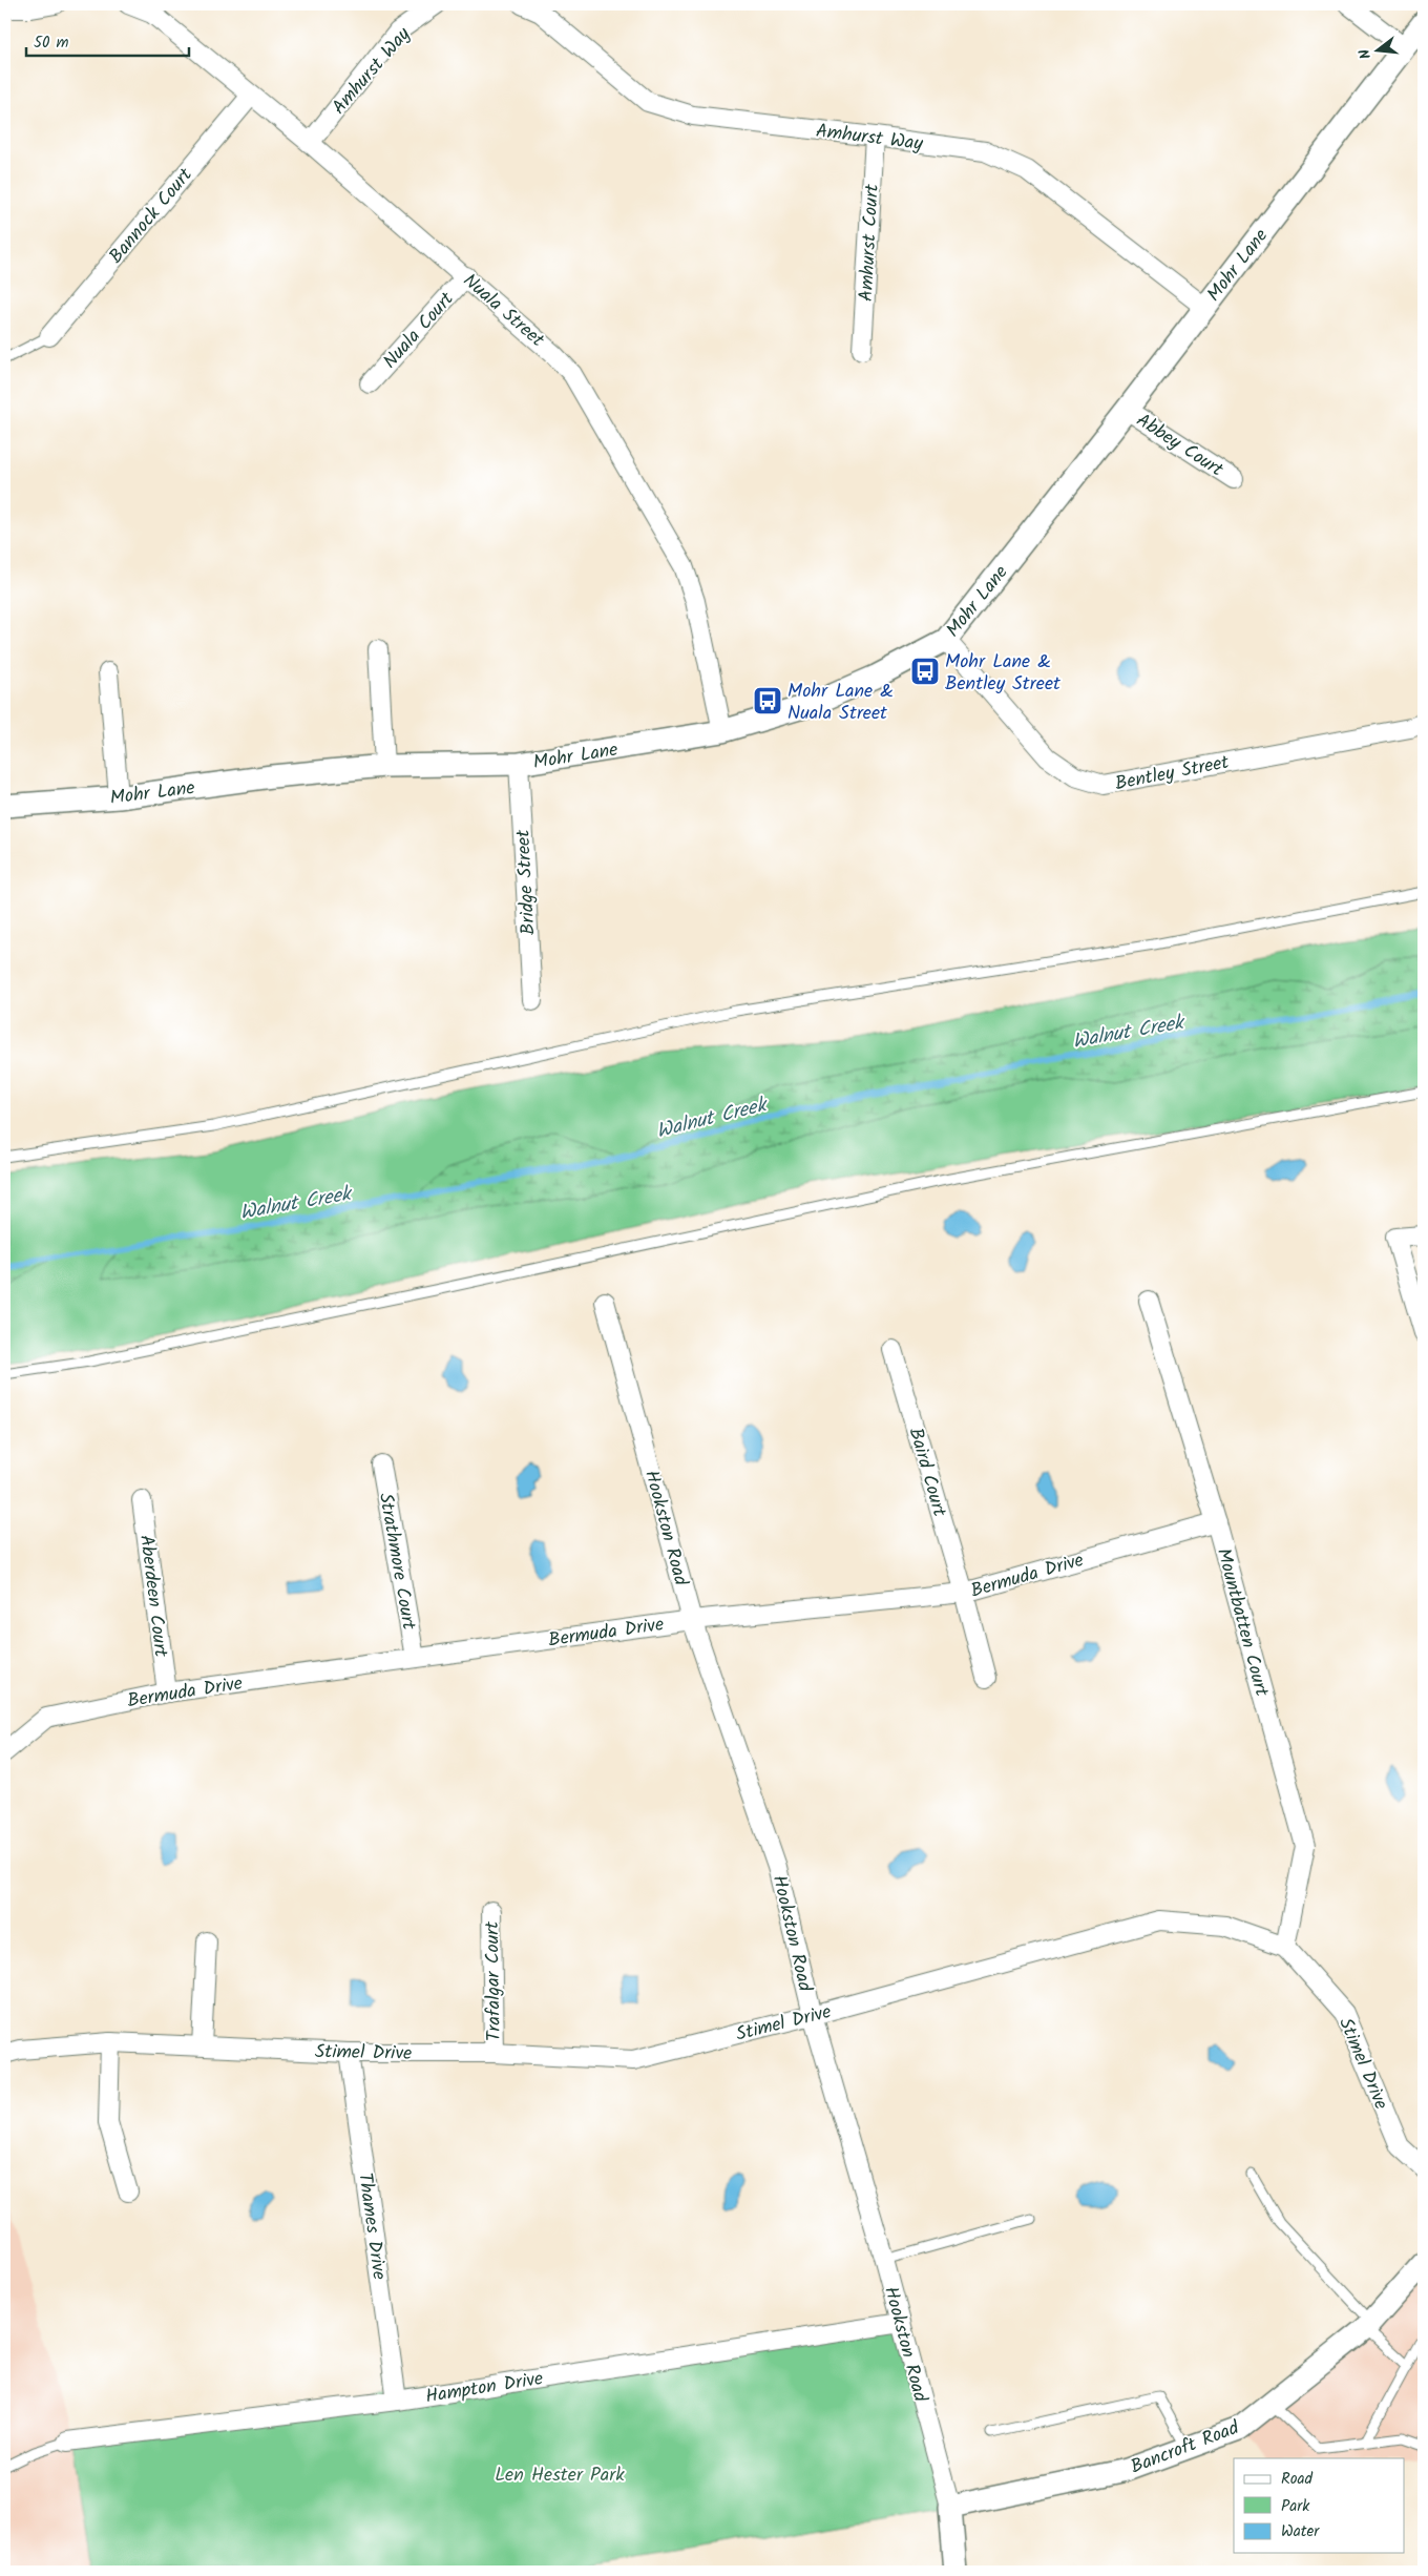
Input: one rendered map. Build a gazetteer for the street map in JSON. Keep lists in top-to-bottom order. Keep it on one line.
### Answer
{"streets":{"street":["Amhurst Way","Bannock Court","Amhurst Court","Mohr Lane","Nuala Street","Nuala Court","Abbey Court","Bentley Street","Bridge Street","Baird Court","Hookston Road","Strathmore Court","Bermuda Drive","Aberdeen Court","Mountbatten Court","Trafalgar Court","Stimel Drive","Thames Drive","Hampton Drive","Bancroft Road"]},"crossings":[["Amhurst Way","Amhurst Court"],["Amhurst Way","Mohr Lane"],["Amhurst Way","Nuala Street"],["Bannock Court","Nuala Street"],["Mohr Lane","Nuala Street"],["Mohr Lane","Abbey Court"],["Mohr Lane","Bentley Street"],["Mohr Lane","Bridge Street"],["Nuala Street","Nuala Court"],["Baird Court","Bermuda Drive"],["Hookston Road","Bermuda Drive"],["Hookston Road","Stimel Drive"],["Hookston Road","Hampton Drive"],["Hookston Road","Bancroft Road"],["Strathmore Court","Bermuda Drive"],["Bermuda Drive","Aberdeen Court"],["Bermuda Drive","Mountbatten Court"],["Mountbatten Court","Stimel Drive"],["Trafalgar Court","Stimel Drive"],["Stimel Drive","Thames Drive"],["Thames Drive","Hampton Drive"]],"water":["Walnut Creek"],"parks":["Len Hester Park"],"places":{"bus stop":["Mohr Lane & Bentley Street","Mohr Lane & Nuala Street"]},"legend":["Road","Park","Water"],"scale_bar":"50 m","north":"left"}
